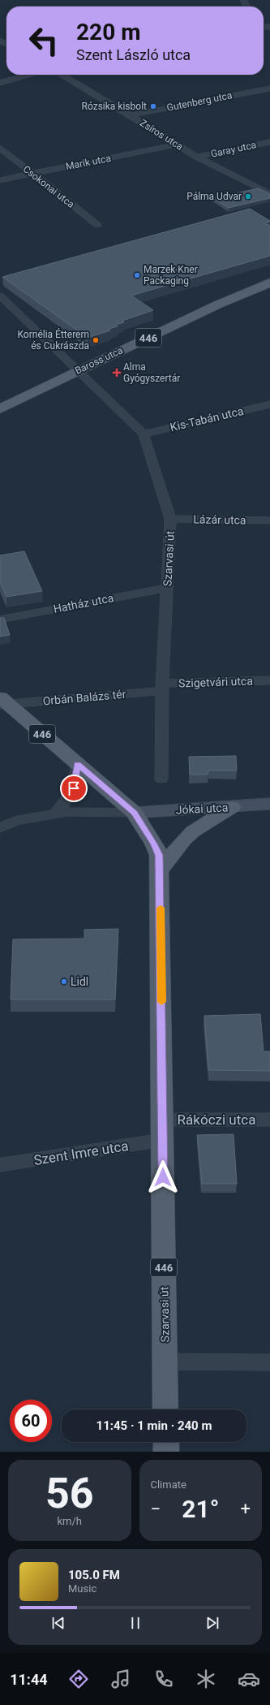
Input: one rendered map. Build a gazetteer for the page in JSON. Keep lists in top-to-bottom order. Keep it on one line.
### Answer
{"streets":{"main road":["446","Baross utca","Szarvasi út","Jókai utca"],"street":["Gutenberg utca","Zsíros utca","Garay utca","Marik utca","Csokonai utca","Kis-Tabán utca","Lázár utca","Hatház utca","Szigetvári utca","Orbán Balázs tér","Rákóczi utca","Szent Imre utca"]},"crossings":[["Gutenberg utca","Zsíros utca"],["Zsíros utca","Garay utca"],["Zsíros utca","Marik utca"],["Marik utca","Csokonai utca"],["Baross utca","Szarvasi út"],["Kis-Tabán utca","Szarvasi út"],["Lázár utca","Szarvasi út"],["Szarvasi út","Hatház utca"],["Szarvasi út","Szigetvári utca"],["Szarvasi út","Orbán Balázs tér"],["Szarvasi út","Jókai utca"],["Szarvasi út","Rákóczi utca"],["Szarvasi út","Szent Imre utca"],["Szigetvári utca","Orbán Balázs tér"],["Rákóczi utca","Szent Imre utca"]],"places":{"other":["Rózsika kisbolt","Pálma Udvar","Marzek Kner Packaging","Kornélia Étterem és Cukrászda","Lidl"],"health":["Alma Gyógyszertár"]},"page":{"turn":["220 m","Szent László utca"],"limit":"60","trip":"11:45 · 1 min · 240 m","tile":[["56","km/h"],"Climate"],"heat":["−","21°","+"],"song":["105.0 FM","Music"],"tabs":"11:44"}}
